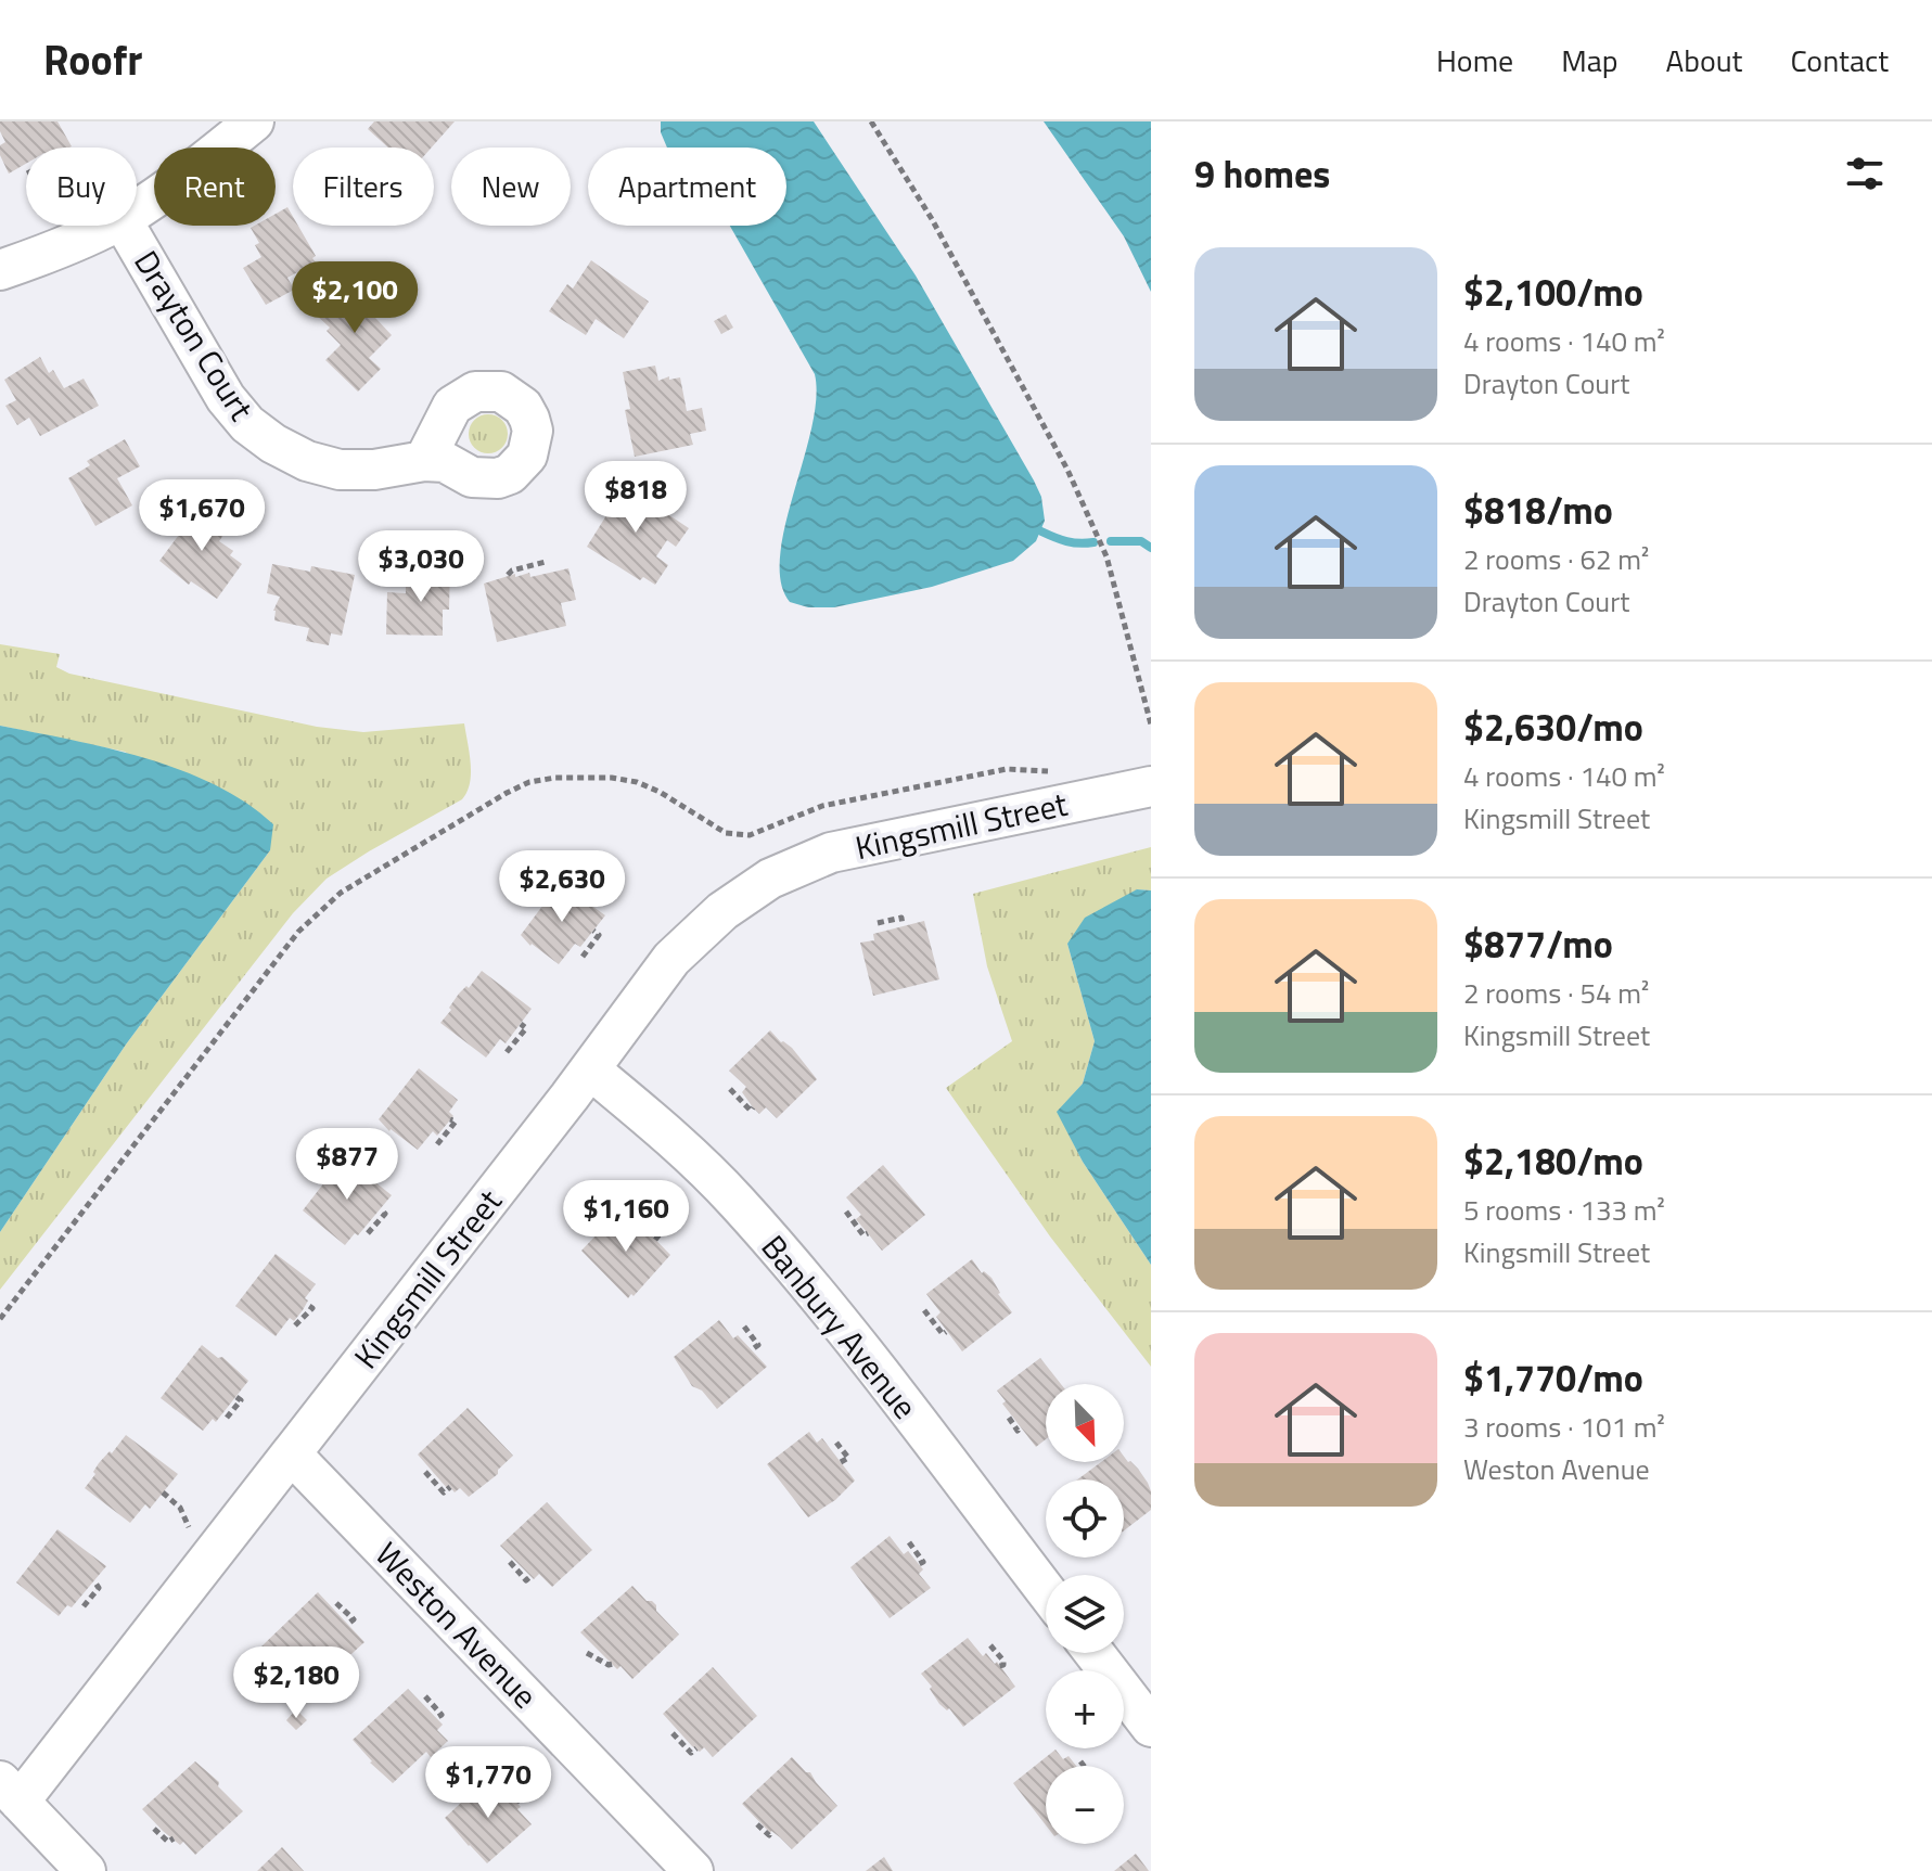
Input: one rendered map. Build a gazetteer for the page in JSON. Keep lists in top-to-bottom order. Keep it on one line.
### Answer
{"streets":{"street":["Drayton Court","Kingsmill Street","Banbury Avenue","Weston Avenue"]},"crossings":[["Kingsmill Street","Banbury Avenue"],["Kingsmill Street","Weston Avenue"]],"north":"bottom right","page":{"header":"Roofr","nav":["Home","Map","About","Contact"],"heading":"9 homes","chip":["Buy","Rent","Filters","New","Apartment"],"list":[{"name":"$2,100/mo","note":"4 rooms · 140 m² · Drayton Court"},{"name":"$818/mo","note":"2 rooms · 62 m² · Drayton Court"},{"name":"$2,630/mo","note":"4 rooms · 140 m² · Kingsmill Street"},{"name":"$877/mo","note":"2 rooms · 54 m² · Kingsmill Street"},{"name":"$2,180/mo","note":"5 rooms · 133 m² · Kingsmill Street"},{"name":"$1,770/mo","note":"3 rooms · 101 m² · Weston Avenue"}],"price":["$2,100","$818","$1,670","$3,030","$2,630","$877","$1,160","$2,180","$1,770"],"map_buttons":["+","−"]}}
